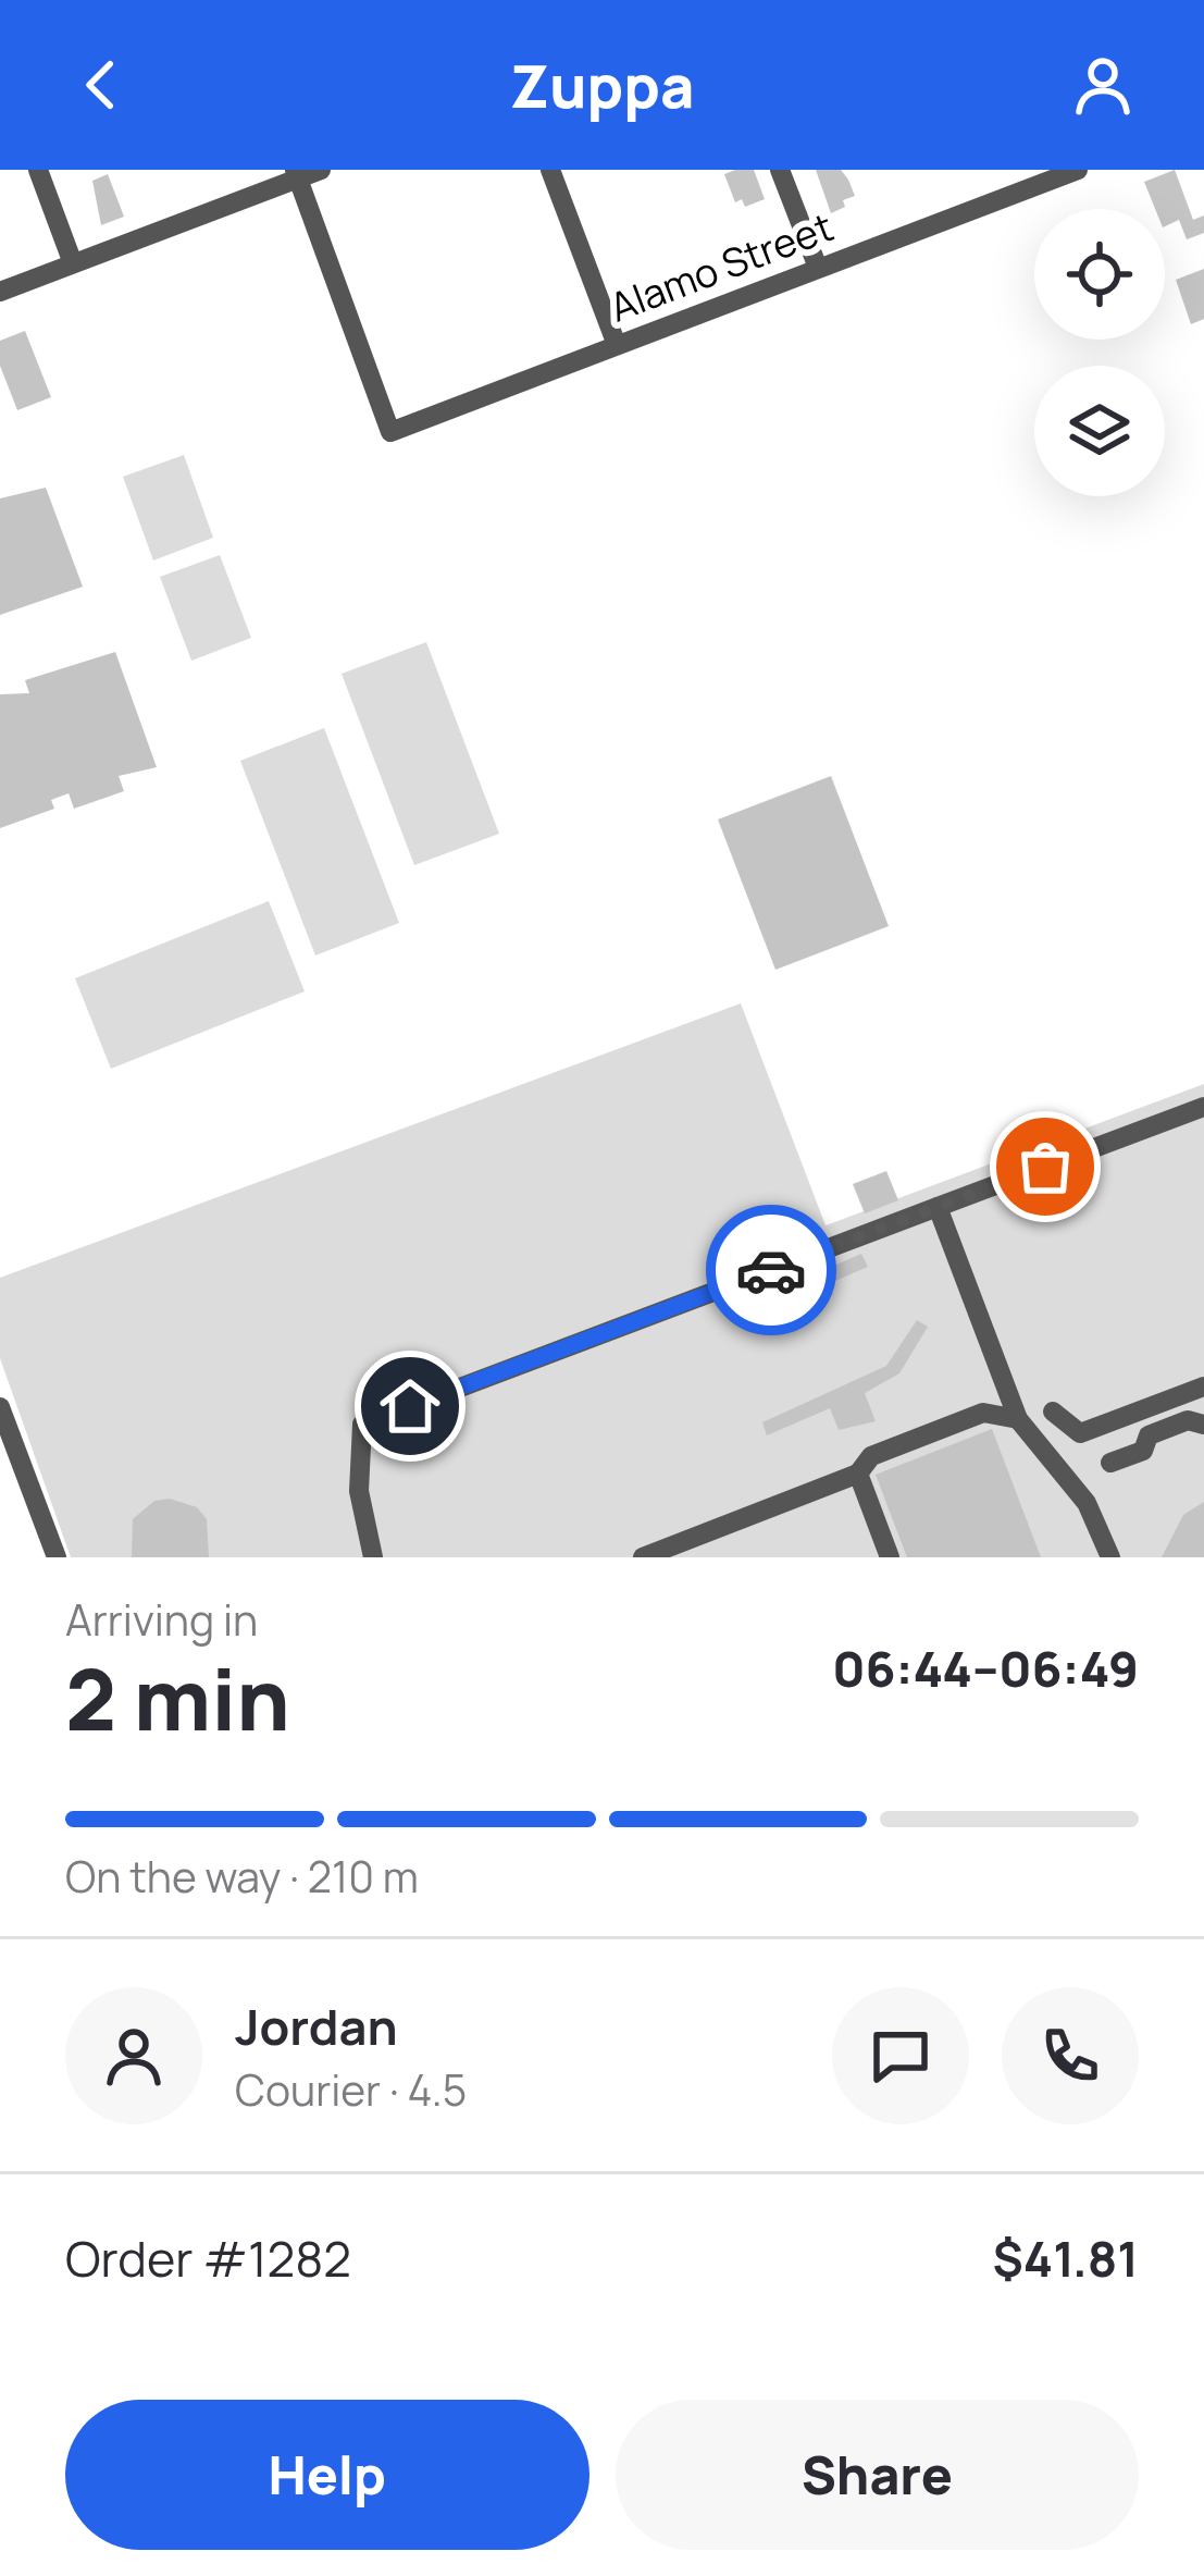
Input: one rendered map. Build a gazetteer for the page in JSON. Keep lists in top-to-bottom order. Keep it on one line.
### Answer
{"streets":{"street":["Alamo Street"]},"page":{"header":"Zuppa","heading":["2 min","Arriving in","06:44–06:49"],"panel":["Jordan","Courier · 4.5","Order #1282","$41.81"],"bar":"On the way · 210 m","buttons":["Help","Share"]}}
